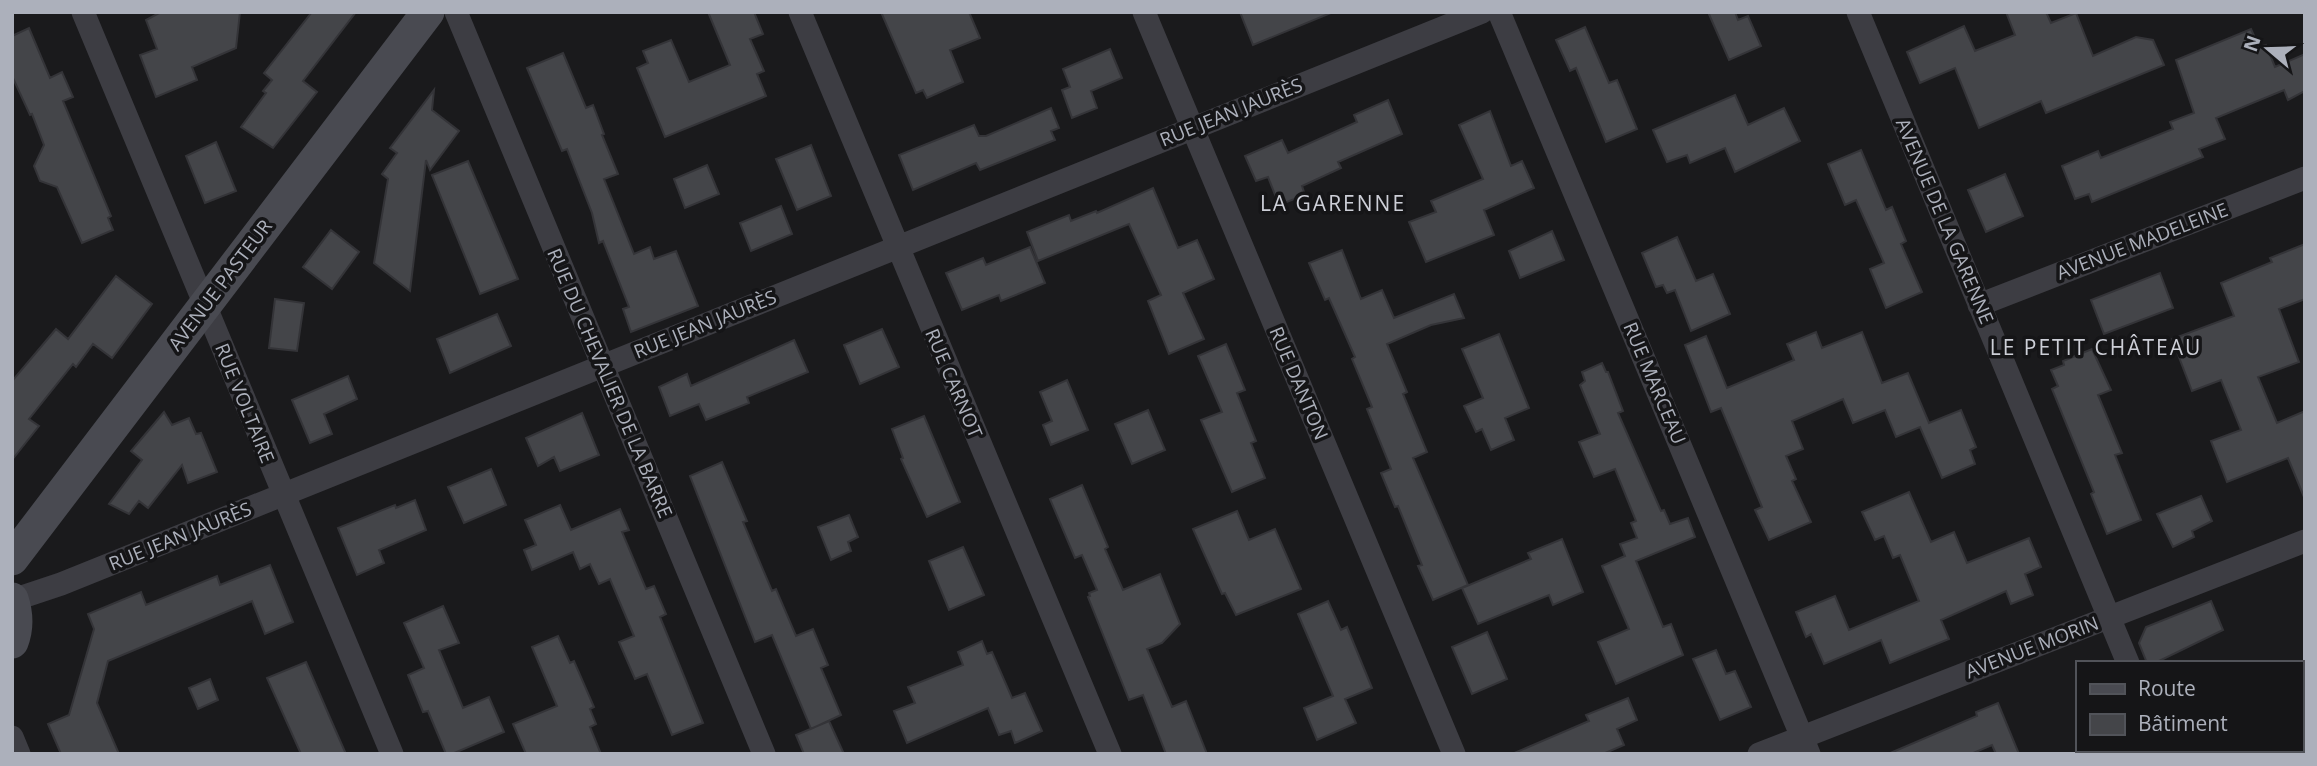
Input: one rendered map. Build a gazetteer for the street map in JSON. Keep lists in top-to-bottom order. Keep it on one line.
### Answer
{"streets":{"street":["RUE JEAN JAURÈS","AVENUE DE LA GARENNE","AVENUE MADELEINE","AVENUE PASTEUR","RUE DU CHEVALIER DE LA BARRE","RUE CARNOT","RUE DANTON","RUE MARCEAU","RUE VOLTAIRE","AVENUE MORIN"]},"crossings":[["RUE JEAN JAURÈS","RUE DU CHEVALIER DE LA BARRE"],["RUE JEAN JAURÈS","RUE CARNOT"],["RUE JEAN JAURÈS","RUE DANTON"],["RUE JEAN JAURÈS","RUE VOLTAIRE"],["AVENUE DE LA GARENNE","AVENUE MADELEINE"],["AVENUE DE LA GARENNE","AVENUE MORIN"],["AVENUE PASTEUR","RUE VOLTAIRE"],["RUE MARCEAU","AVENUE MORIN"]],"districts":["LA GARENNE","LE PETIT CHÂTEAU"],"legend":["Route","Bâtiment"],"north":"left"}
